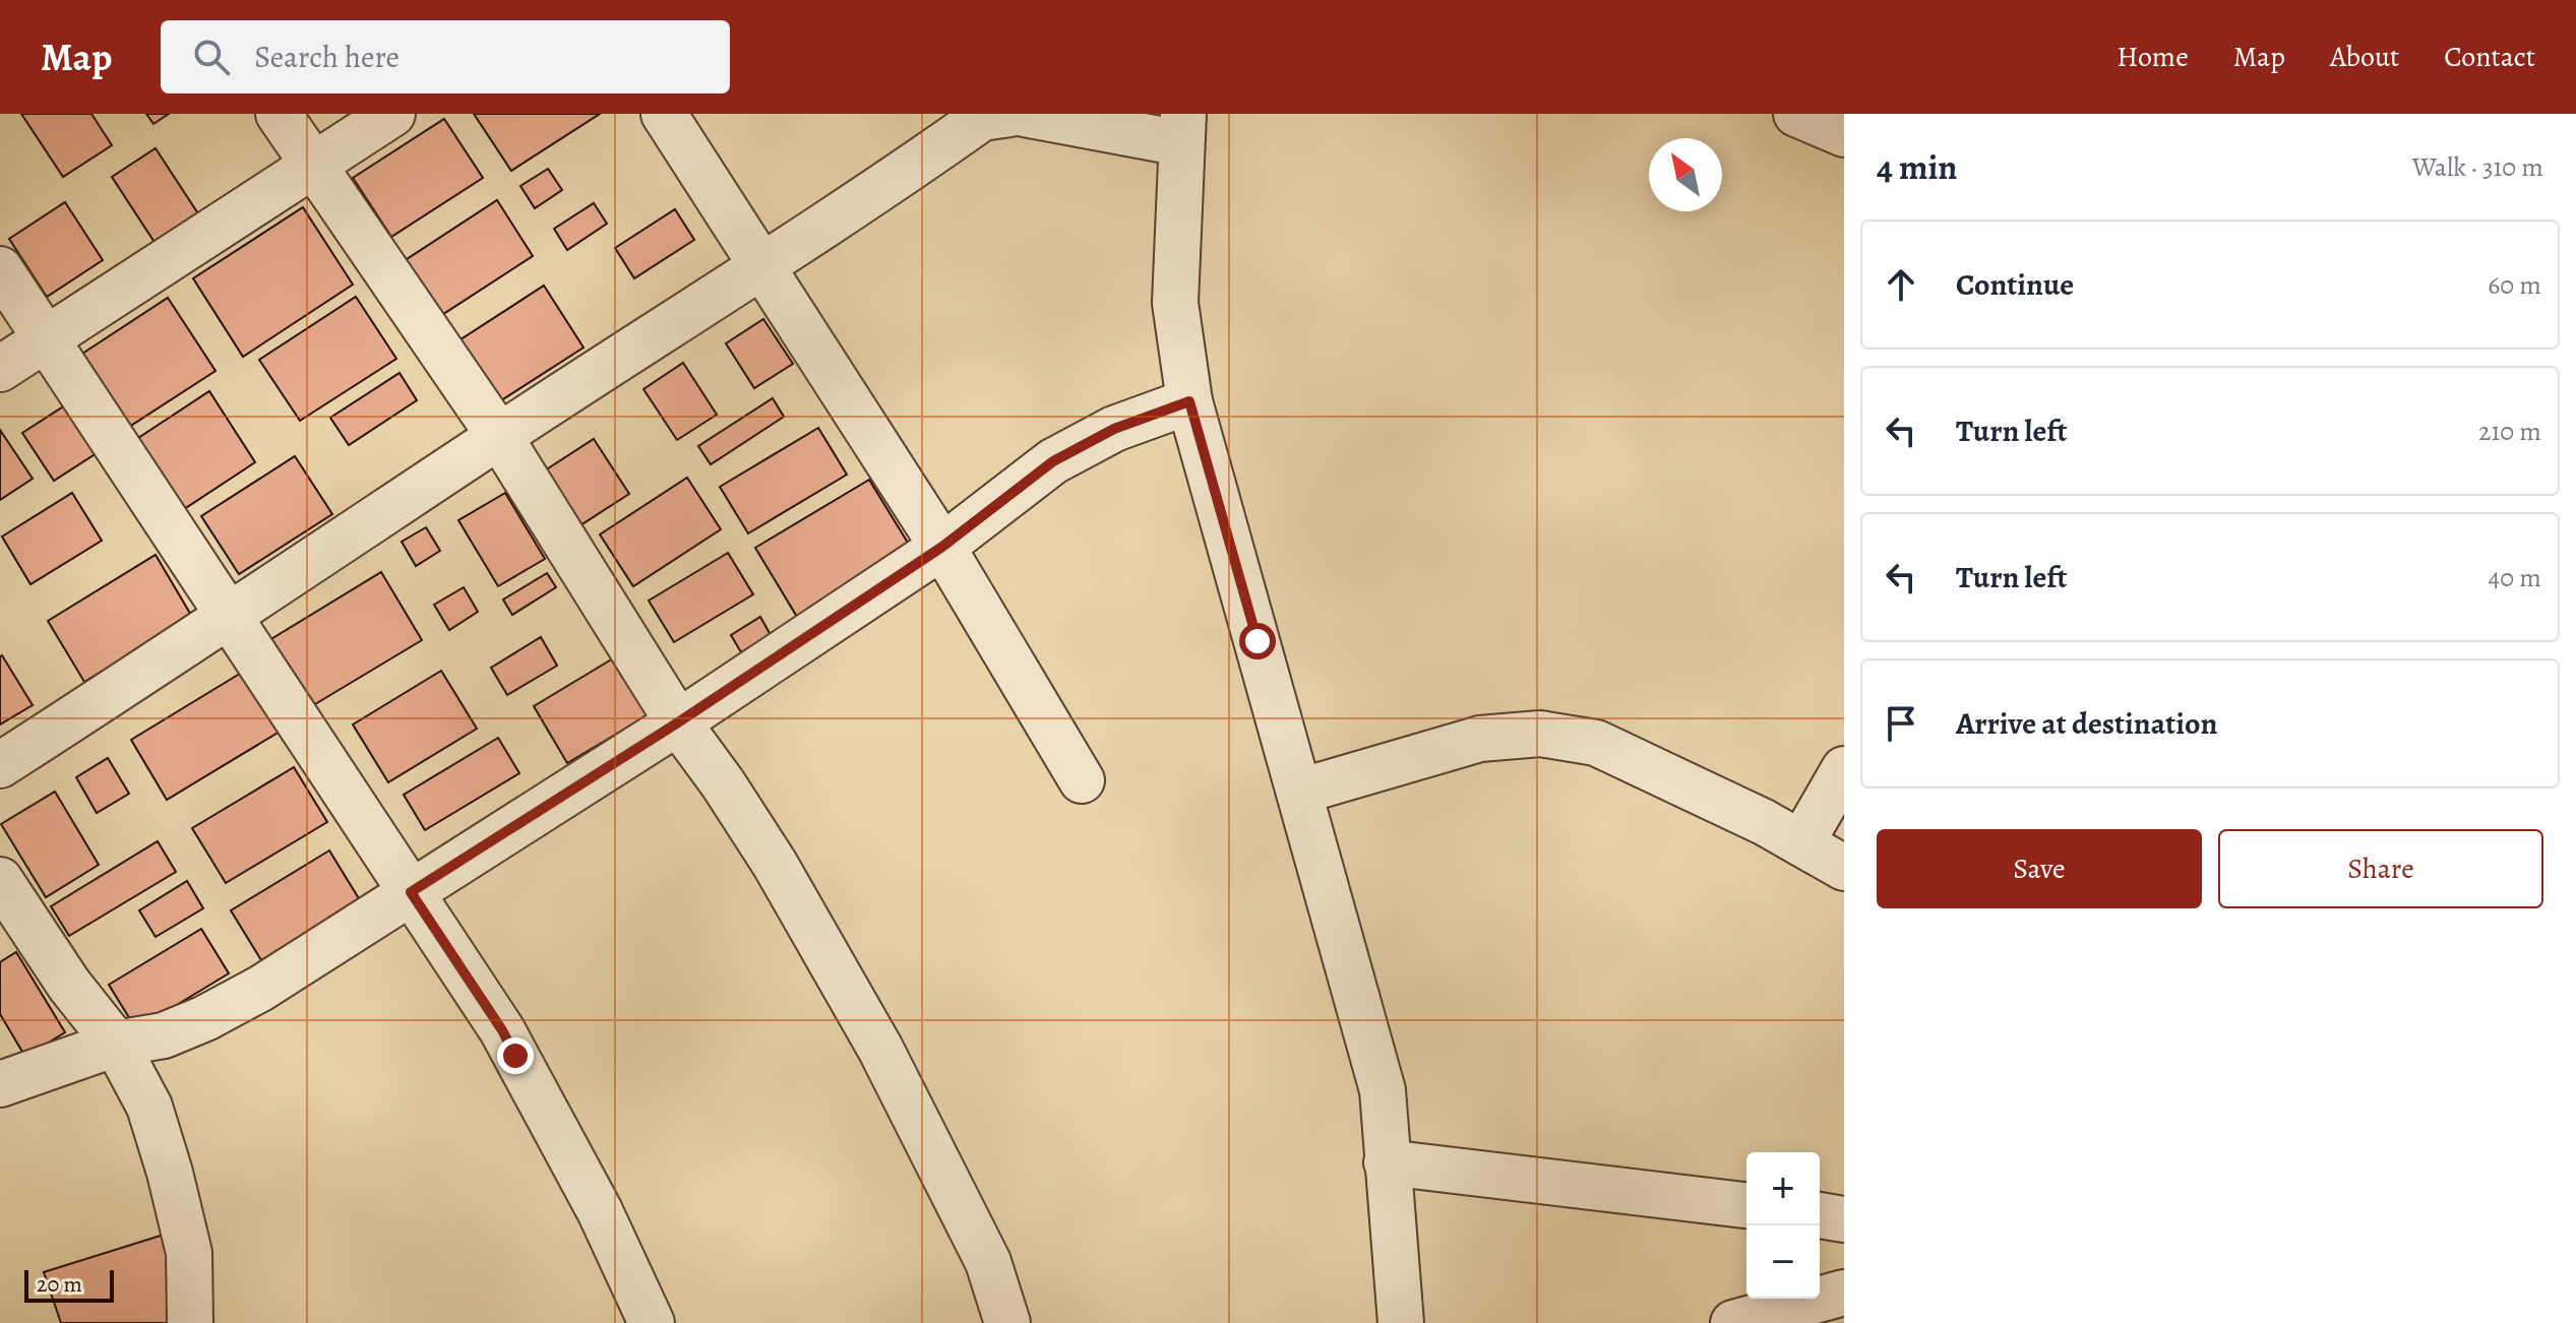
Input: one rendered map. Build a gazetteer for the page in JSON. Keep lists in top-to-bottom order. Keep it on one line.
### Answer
{"scale_bar":"20 m","north":"top left","page":{"header":"Map","search":"Search here","nav":["Home","Map","About","Contact"],"heading":["4 min","Walk · 310 m"],"list":[["Continue","60 m"],["Turn left","210 m"],["Turn left","40 m"],"Arrive at destination"],"buttons":["Save","Share"],"map_buttons":["+","−"],"scale":"20 m"}}
